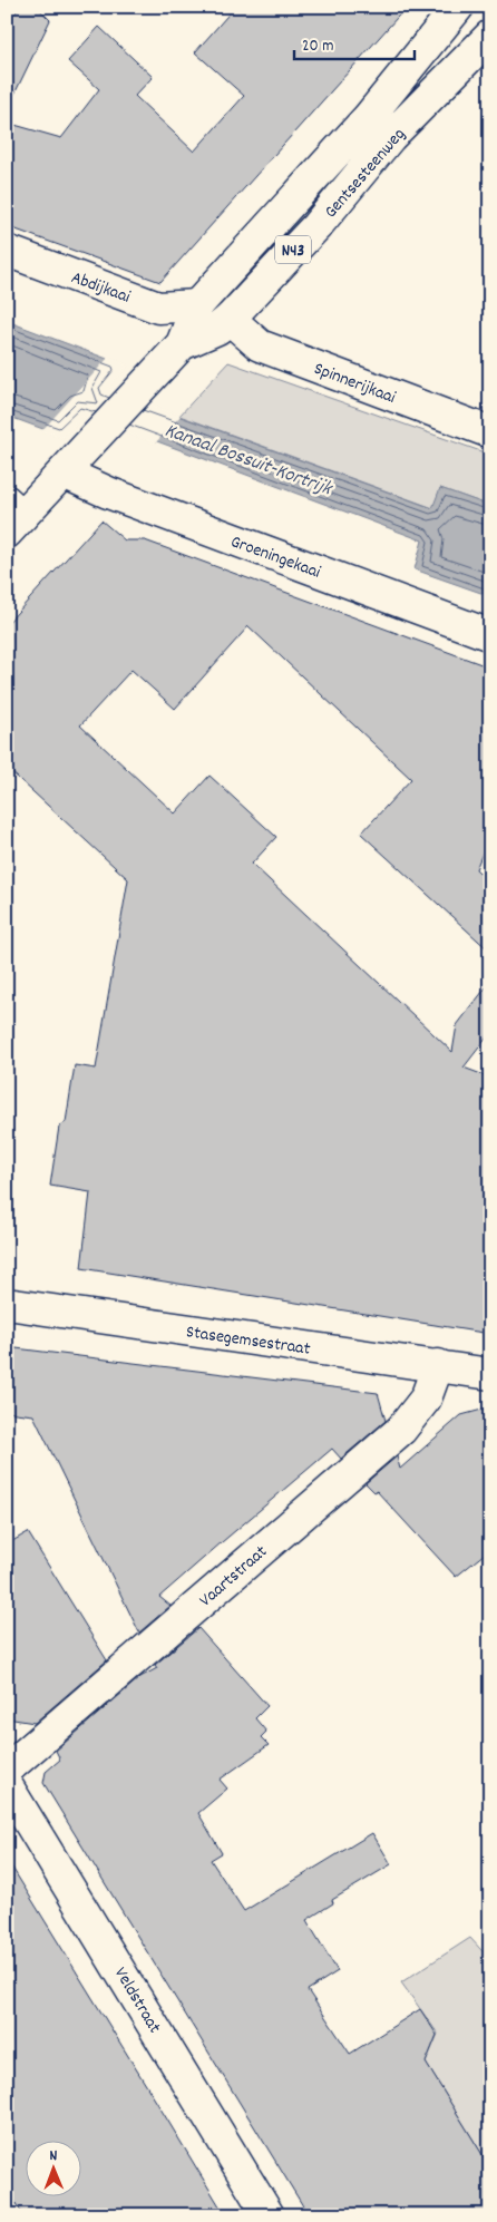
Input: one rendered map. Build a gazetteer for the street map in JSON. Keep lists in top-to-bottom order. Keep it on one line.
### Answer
{"streets":{"street":["Gentsesteenweg","N43","Abdijkaai","Spinnerijkaai","Groeningekaai","Stasegemsestraat","Vaartstraat","Veldstraat"]},"crossings":[["Gentsesteenweg","Abdijkaai"],["Gentsesteenweg","Spinnerijkaai"],["Gentsesteenweg","Groeningekaai"],["Stasegemsestraat","Vaartstraat"]],"water":["Kanaal Bossuit-Kortrijk"],"scale_bar":"20 m","north":"top"}
